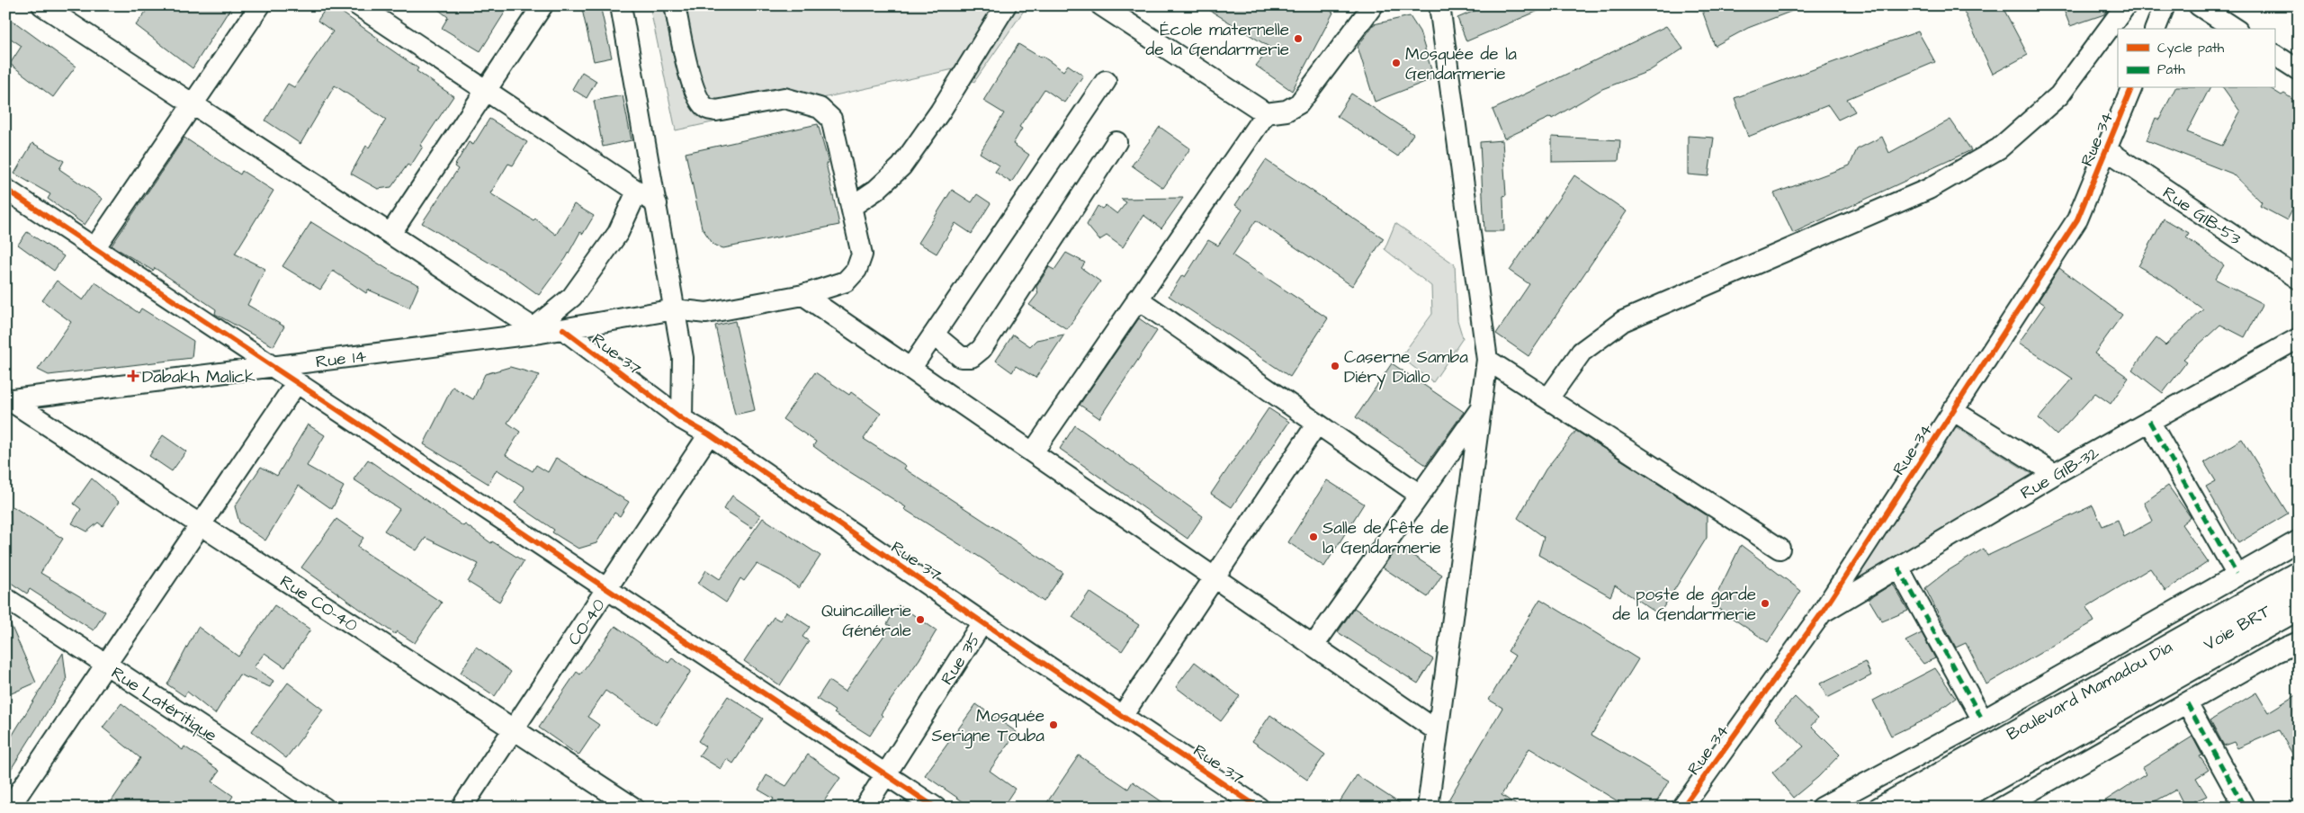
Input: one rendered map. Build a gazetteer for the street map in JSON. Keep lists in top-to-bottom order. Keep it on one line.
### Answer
{"streets":{"street":["Rue 34","Rue GIB-53","Rue 37","Rue 14","Rue GIB-32","Rue CO-40","CO-40","Voie BRT","Rue 35","Boulevard Mamadou Dia","Rue Latéritique"]},"crossings":[["Rue 34","Rue GIB-53"],["Rue 34","Rue GIB-32"],["Rue 37","Rue 14"],["Rue 37","CO-40"],["Rue 37","Rue 35"],["Rue 14","Rue CO-40"],["Rue CO-40","CO-40"]],"places":{"other":["École maternelle de la Gendarmerie","Mosquée de la Gendarmerie","Caserne Samba Diéry Diallo","Salle de fête de la Gendarmerie","poste de garde de la Gendarmerie","Quincaillerie Générale","Mosquée Serigne Touba"],"health":["Dabakh Malick"]},"legend":["Cycle path","Path"]}
